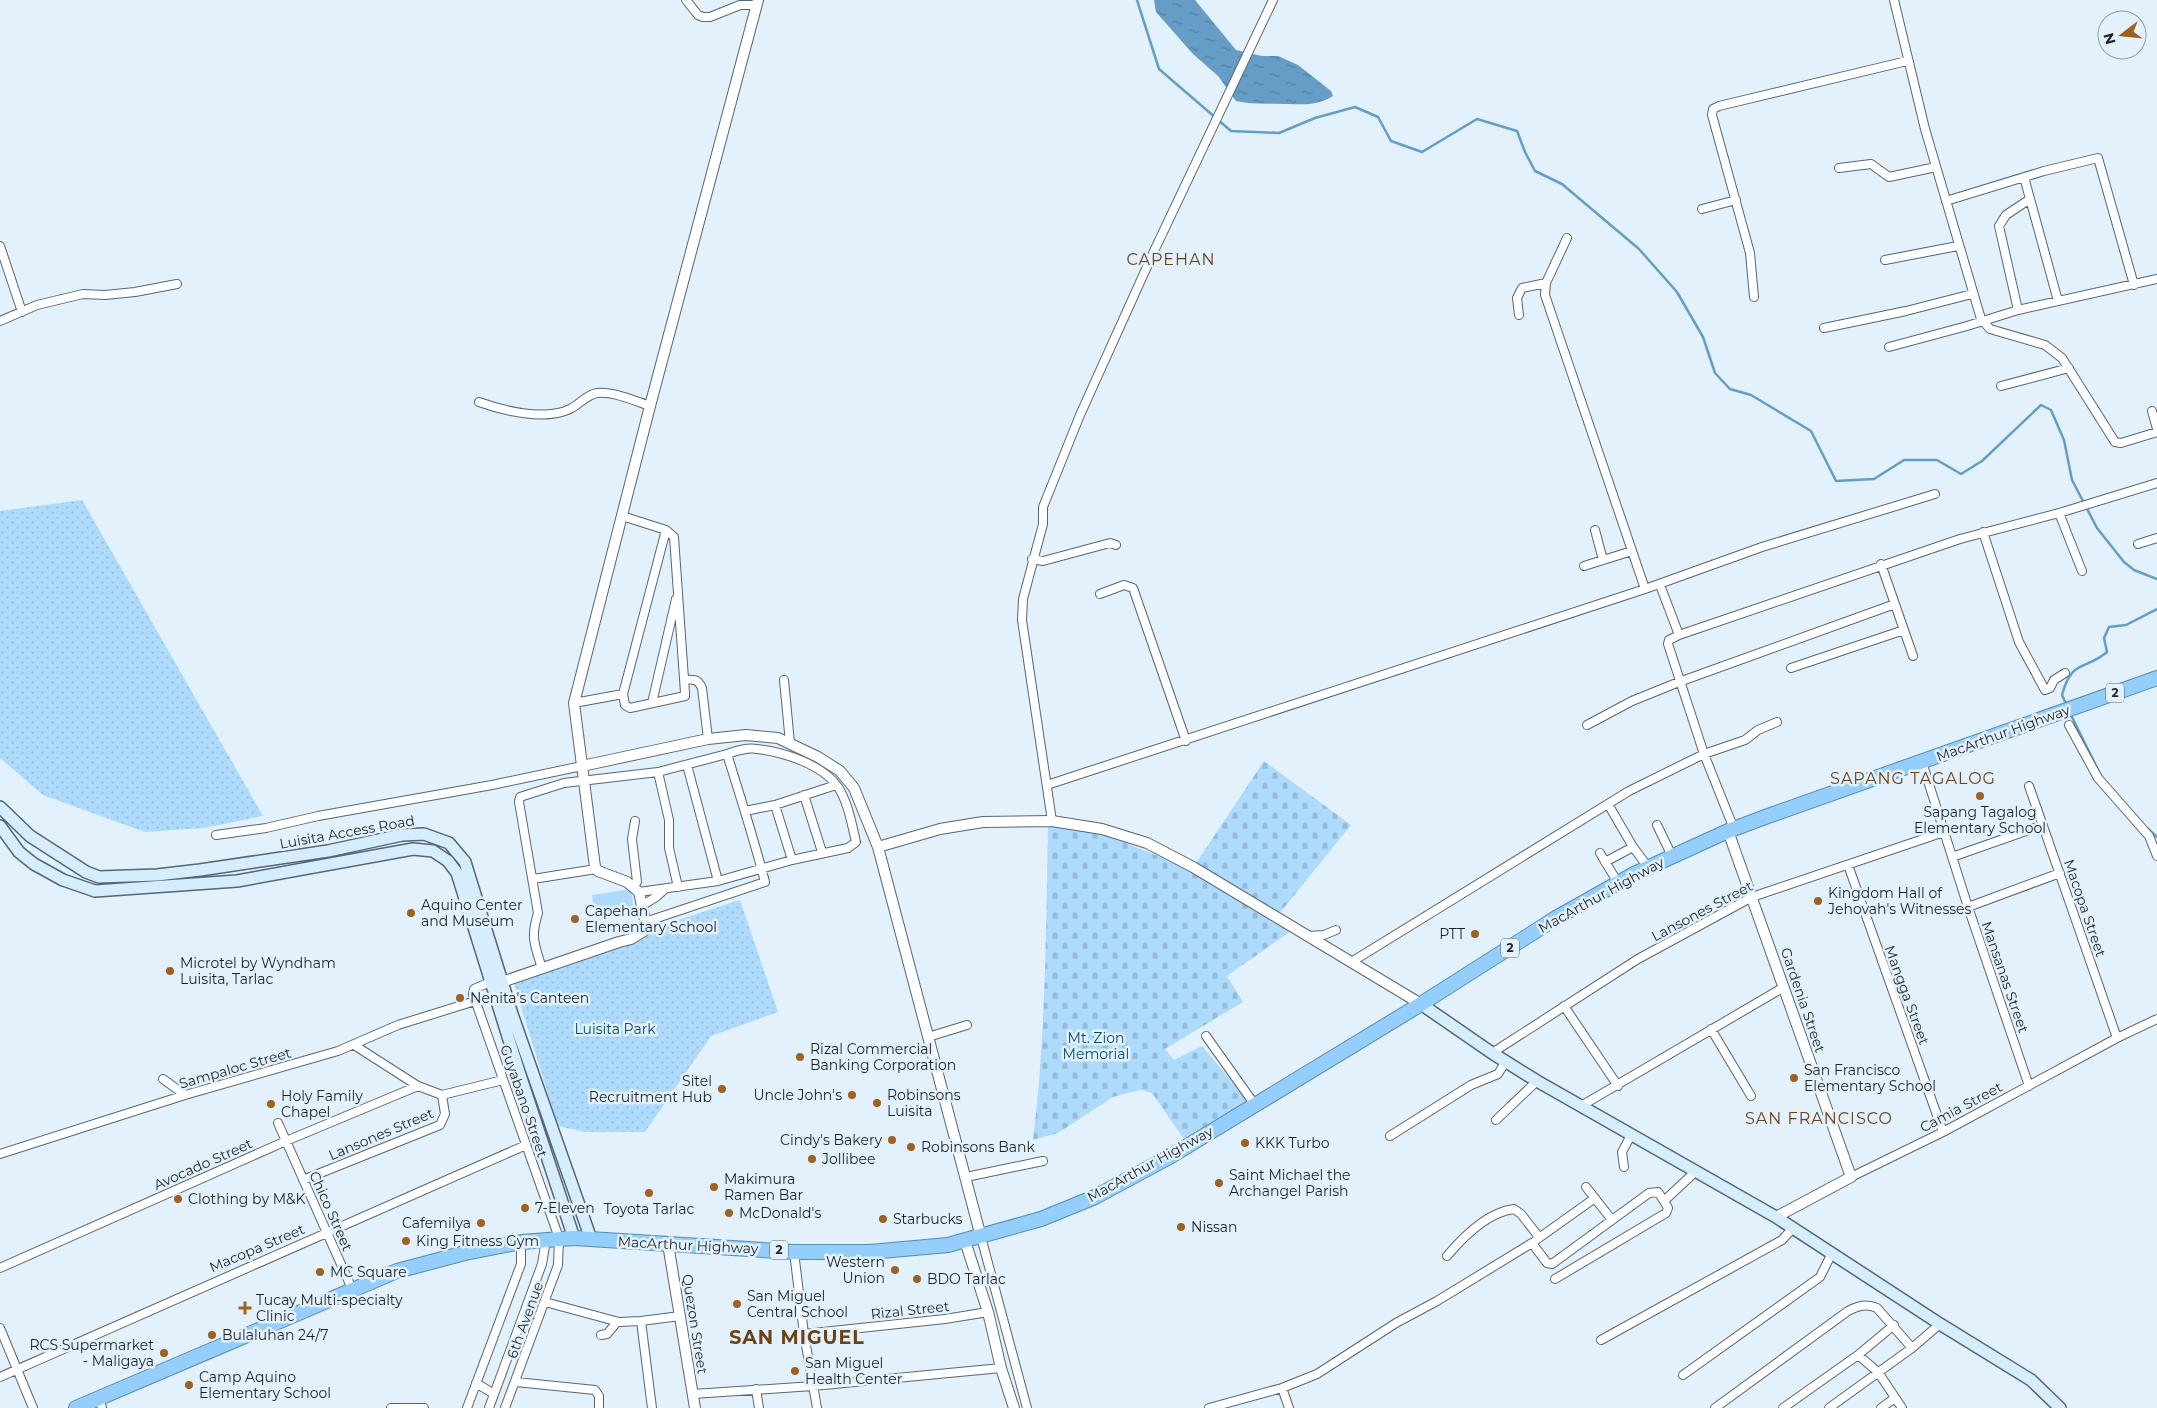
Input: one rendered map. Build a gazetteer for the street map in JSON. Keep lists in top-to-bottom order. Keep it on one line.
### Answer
{"streets":{"highway":["2","MacArthur Highway"],"main road":["Luisita Access Road"],"street":["Macopa Street","Lansones Street","Mansanas Street","Mangga Street","Gardenia Street","Sampaloc Street","Guyabano Street","Camia Street","Avocado Street","Chico Street","Rizal Street","6th Avenue","Quezon Street"]},"crossings":[["MacArthur Highway","Luisita Access Road"],["MacArthur Highway","Mansanas Street"],["MacArthur Highway","Gardenia Street"],["MacArthur Highway","Guyabano Street"],["MacArthur Highway","Chico Street"],["MacArthur Highway","6th Avenue"],["MacArthur Highway","Quezon Street"],["Macopa Street","Guyabano Street"],["Macopa Street","Camia Street"],["Macopa Street","Chico Street"],["Lansones Street","Mansanas Street"],["Lansones Street","Mangga Street"],["Lansones Street","Gardenia Street"],["Lansones Street","Chico Street"],["Mansanas Street","Camia Street"],["Mangga Street","Camia Street"],["Gardenia Street","Camia Street"],["Sampaloc Street","Guyabano Street"],["Guyabano Street","6th Avenue"],["Avocado Street","Chico Street"]],"districts":["CAPEHAN","SAPANG TAGALOG","SAN FRANCISCO","SAN MIGUEL"],"parks":["Luisita Park","Mt. Zion Memorial"],"places":{"other":["Sapang Tagalog Elementary School","Kingdom Hall of Jehovah's Witnesses","Aquino Center and Museum","Capehan Elementary School","PTT","Microtel by Wyndham Luisita, Tarlac","Nenita's Canteen","Rizal Commercial Banking Corporation","San Francisco Elementary School","Sitel Recruitment Hub","Uncle John's","Robinsons Luisita","Holy Family Chapel","Cindy's Bakery","KKK Turbo","Robinsons Bank","Jollibee","Saint Michael the Archangel Parish","Makimura Ramen Bar","Toyota Tarlac","Clothing by M&K","7-Eleven","McDonald's","Starbucks","Cafemilya","Nissan","King Fitness Gym","Western Union","MC Square","BDO Tarlac","San Miguel Central School","Bulaluhan 24/7","RCS Supermarket - Maligaya","San Miguel Health Center","Camp Aquino Elementary School"],"health":["Tucay Multi-specialty Clinic"]},"north":"left"}
